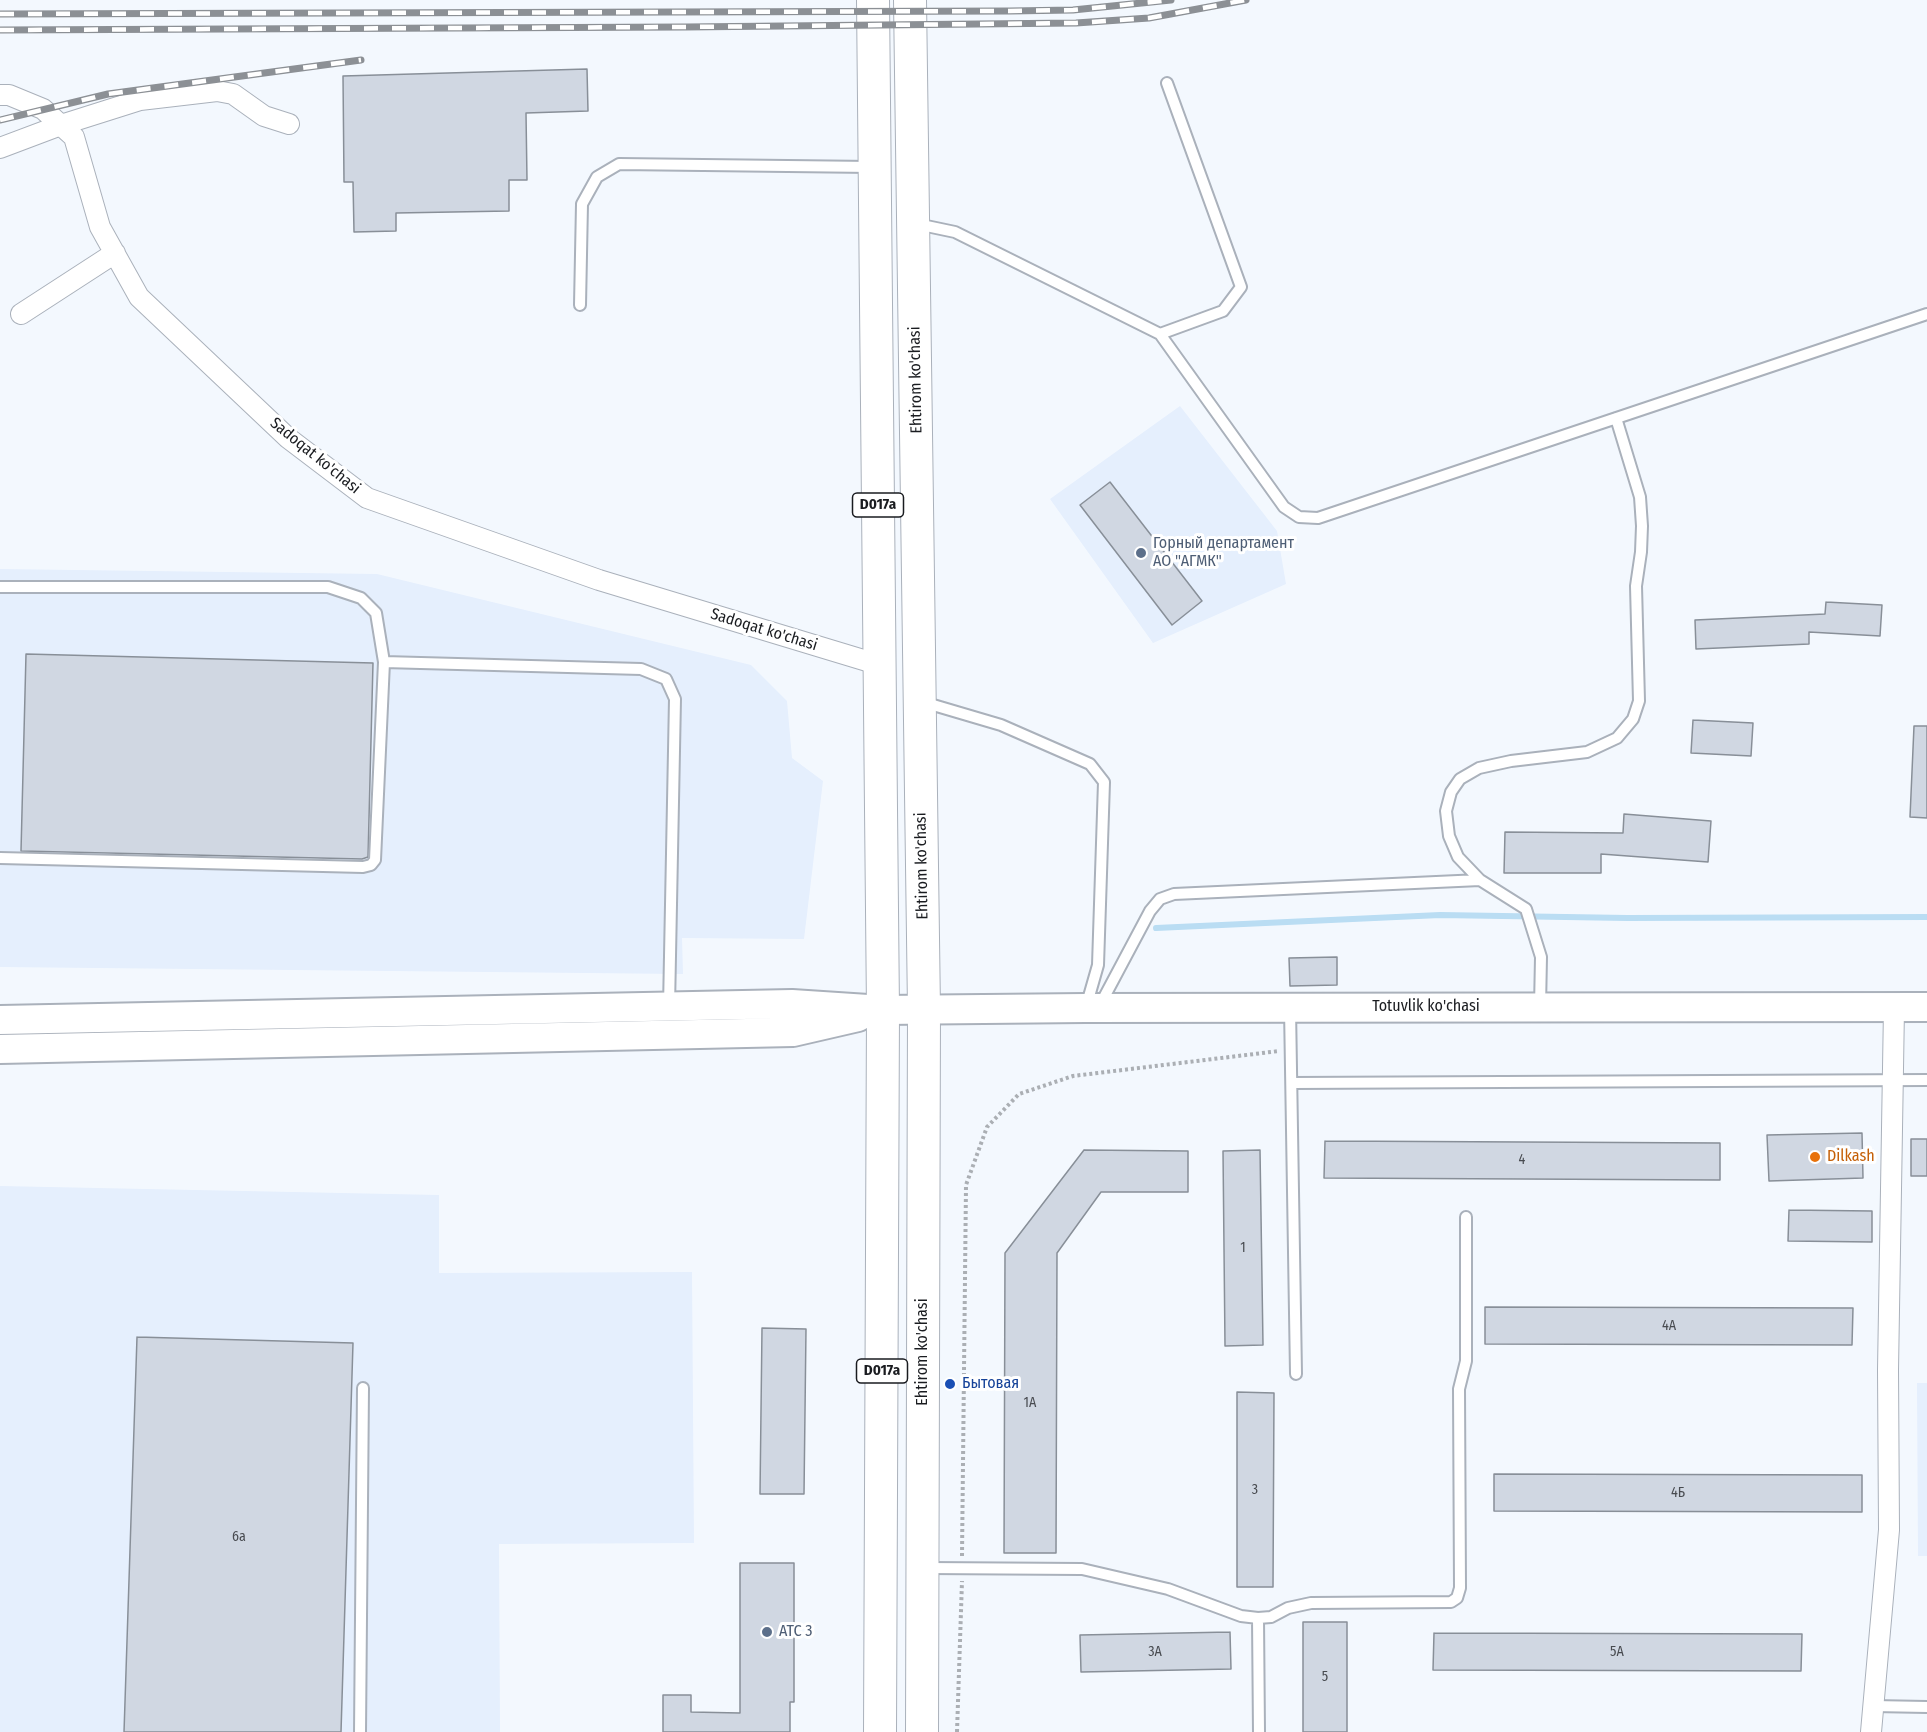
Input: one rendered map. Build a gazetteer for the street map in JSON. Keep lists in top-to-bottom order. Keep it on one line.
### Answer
{"streets":{"main road":["Ehtirom ko'chasi","D017a","Totuvlik ko'chasi"],"street":["Sadoqat ko'chasi"]},"crossings":[["Ehtirom ko'chasi","Totuvlik ko'chasi"],["Sadoqat ko'chasi","D017a"],["D017a","Totuvlik ko'chasi"]],"places":["Горный департамент АО \"АГМК\"","Dilkash","Бытовая","АТС 3"],"house_numbers":["4","1","4А","1А","3","4Б","6а","3А","5А","5"]}
